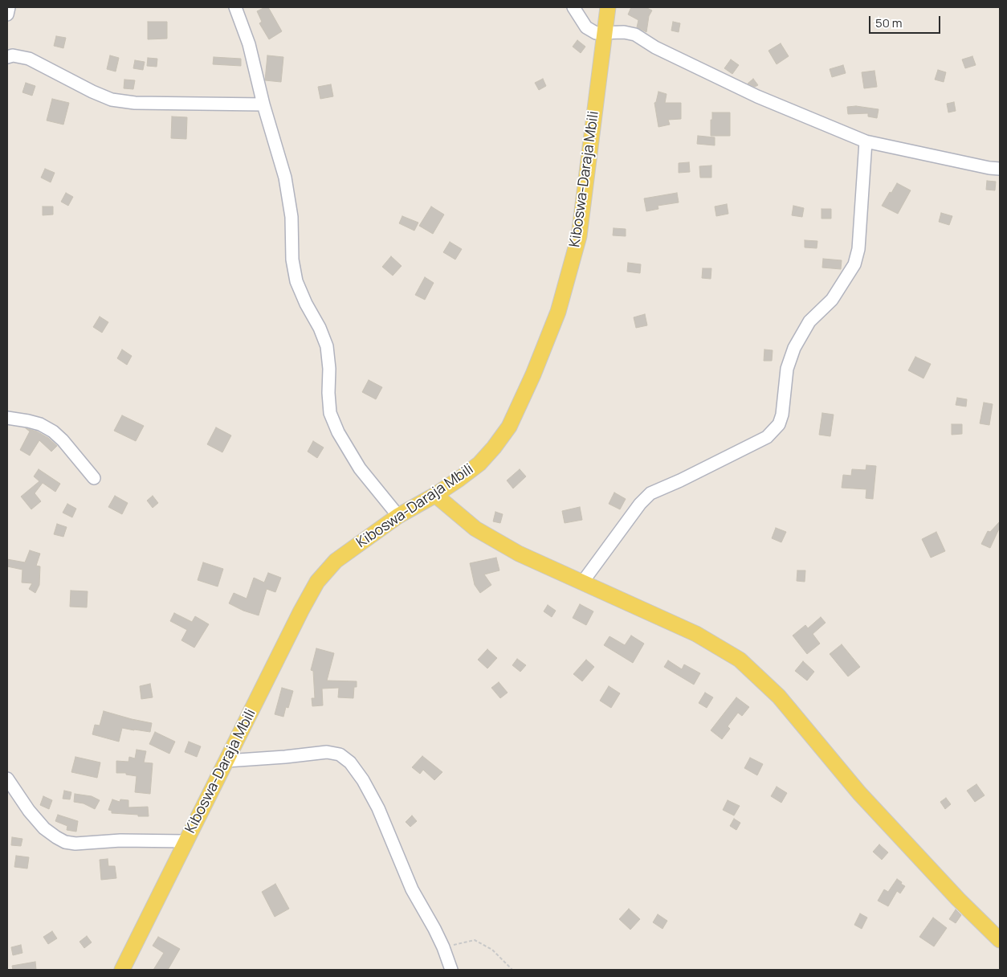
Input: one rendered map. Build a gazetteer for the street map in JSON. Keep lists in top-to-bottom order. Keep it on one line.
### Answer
{"streets":{"main road":["Kiboswa-Daraja Mbili"]},"scale_bar":"50 m"}
